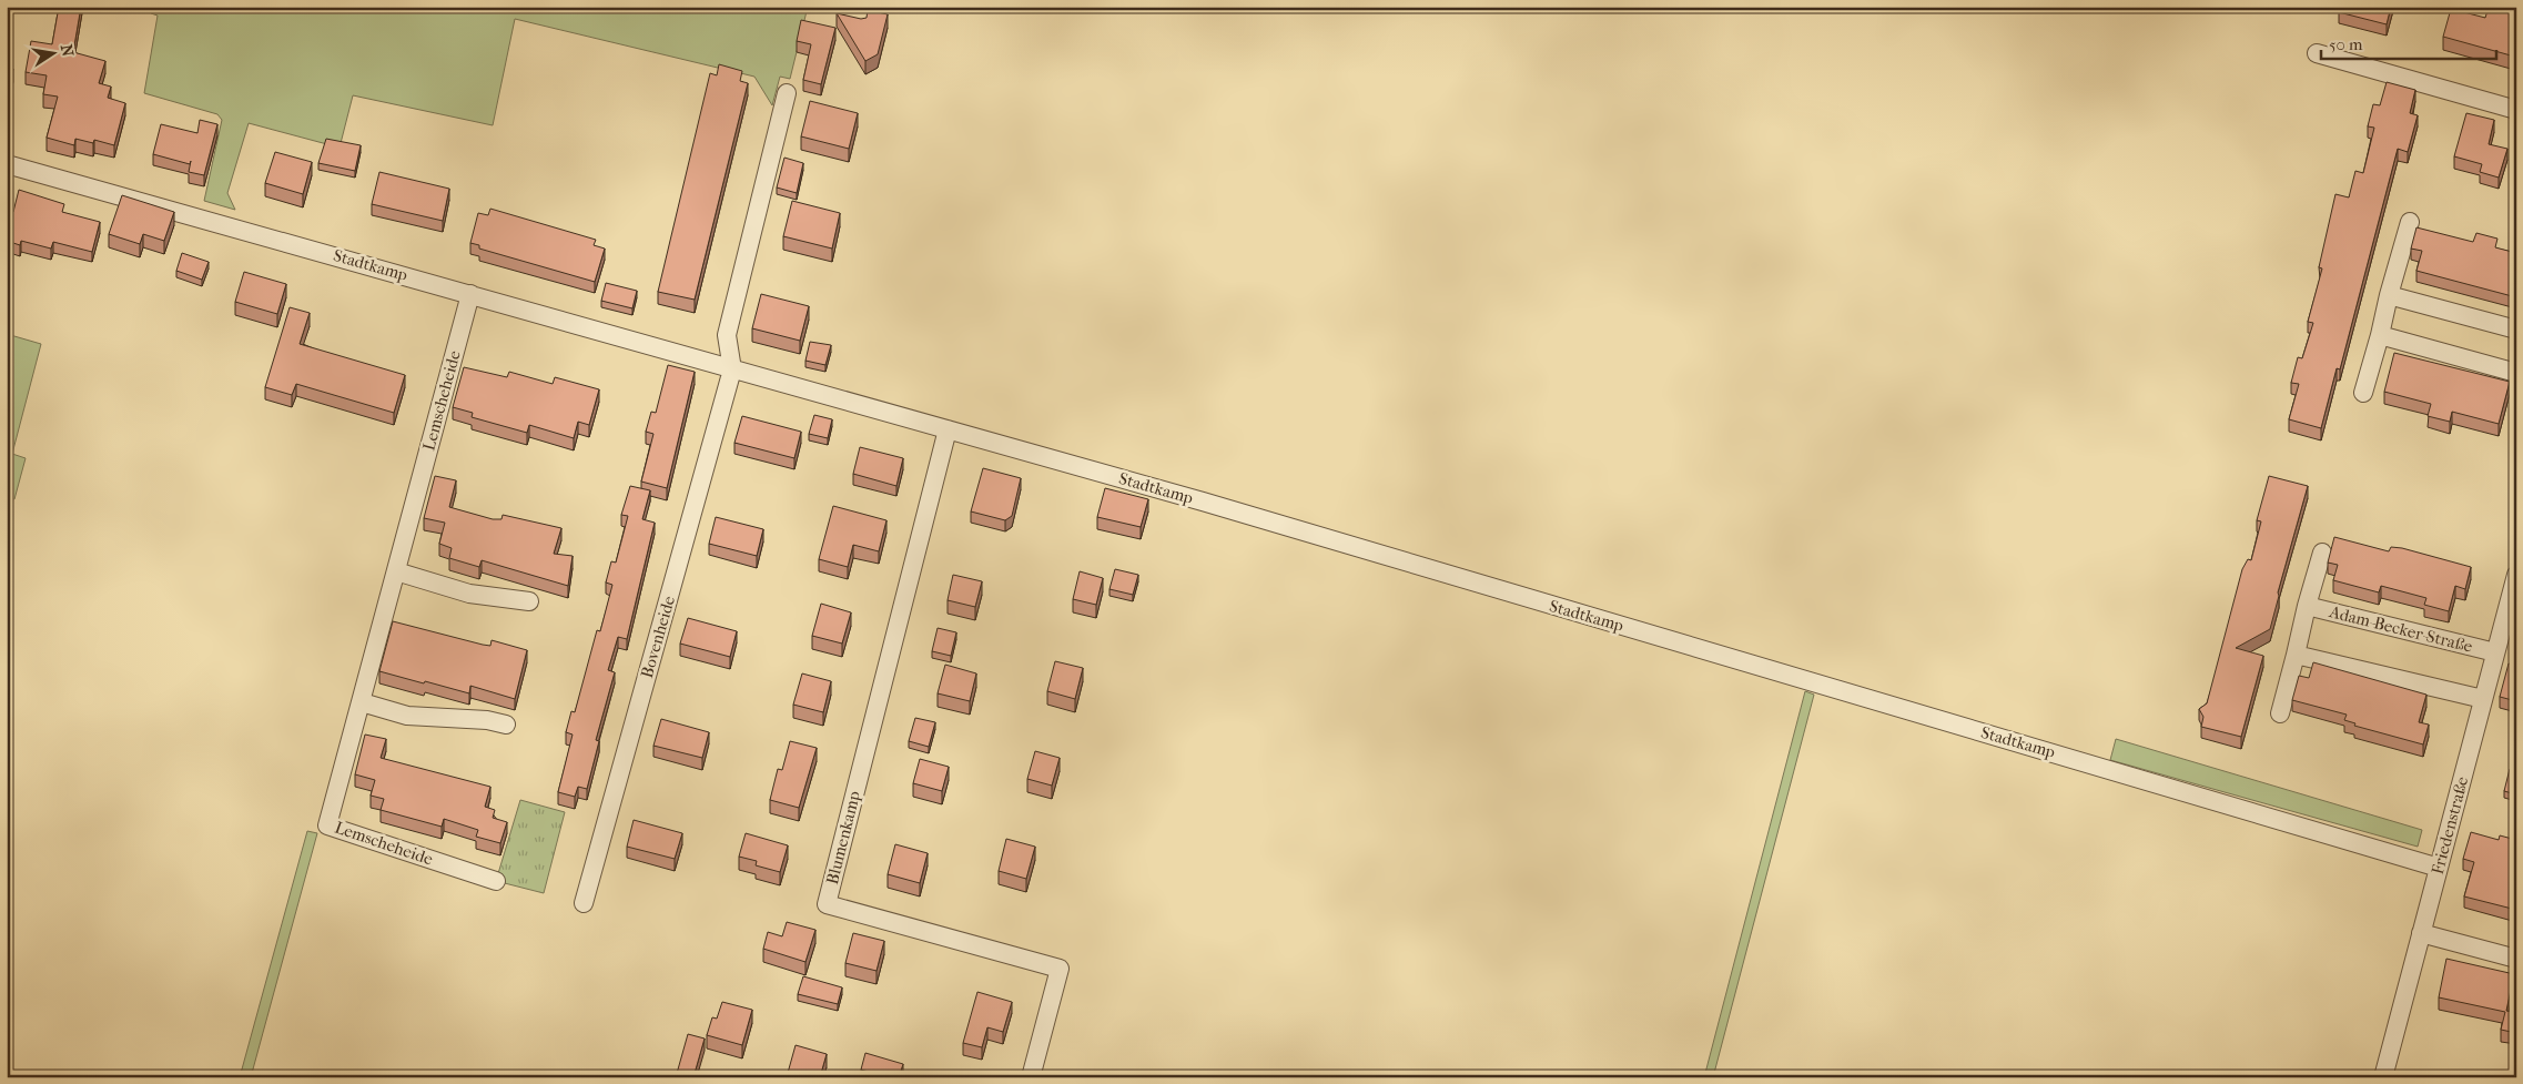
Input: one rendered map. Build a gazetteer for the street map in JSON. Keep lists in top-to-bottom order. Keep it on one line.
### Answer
{"streets":{"street":["Stadtkamp","Lemscheheide","Adam-Becker-Straße","Bovenheide","Friedenstraße","Blumenkamp"]},"crossings":[["Stadtkamp","Lemscheheide"],["Stadtkamp","Bovenheide"],["Stadtkamp","Friedenstraße"],["Stadtkamp","Blumenkamp"],["Adam-Becker-Straße","Friedenstraße"]],"scale_bar":"50 m","north":"right"}
